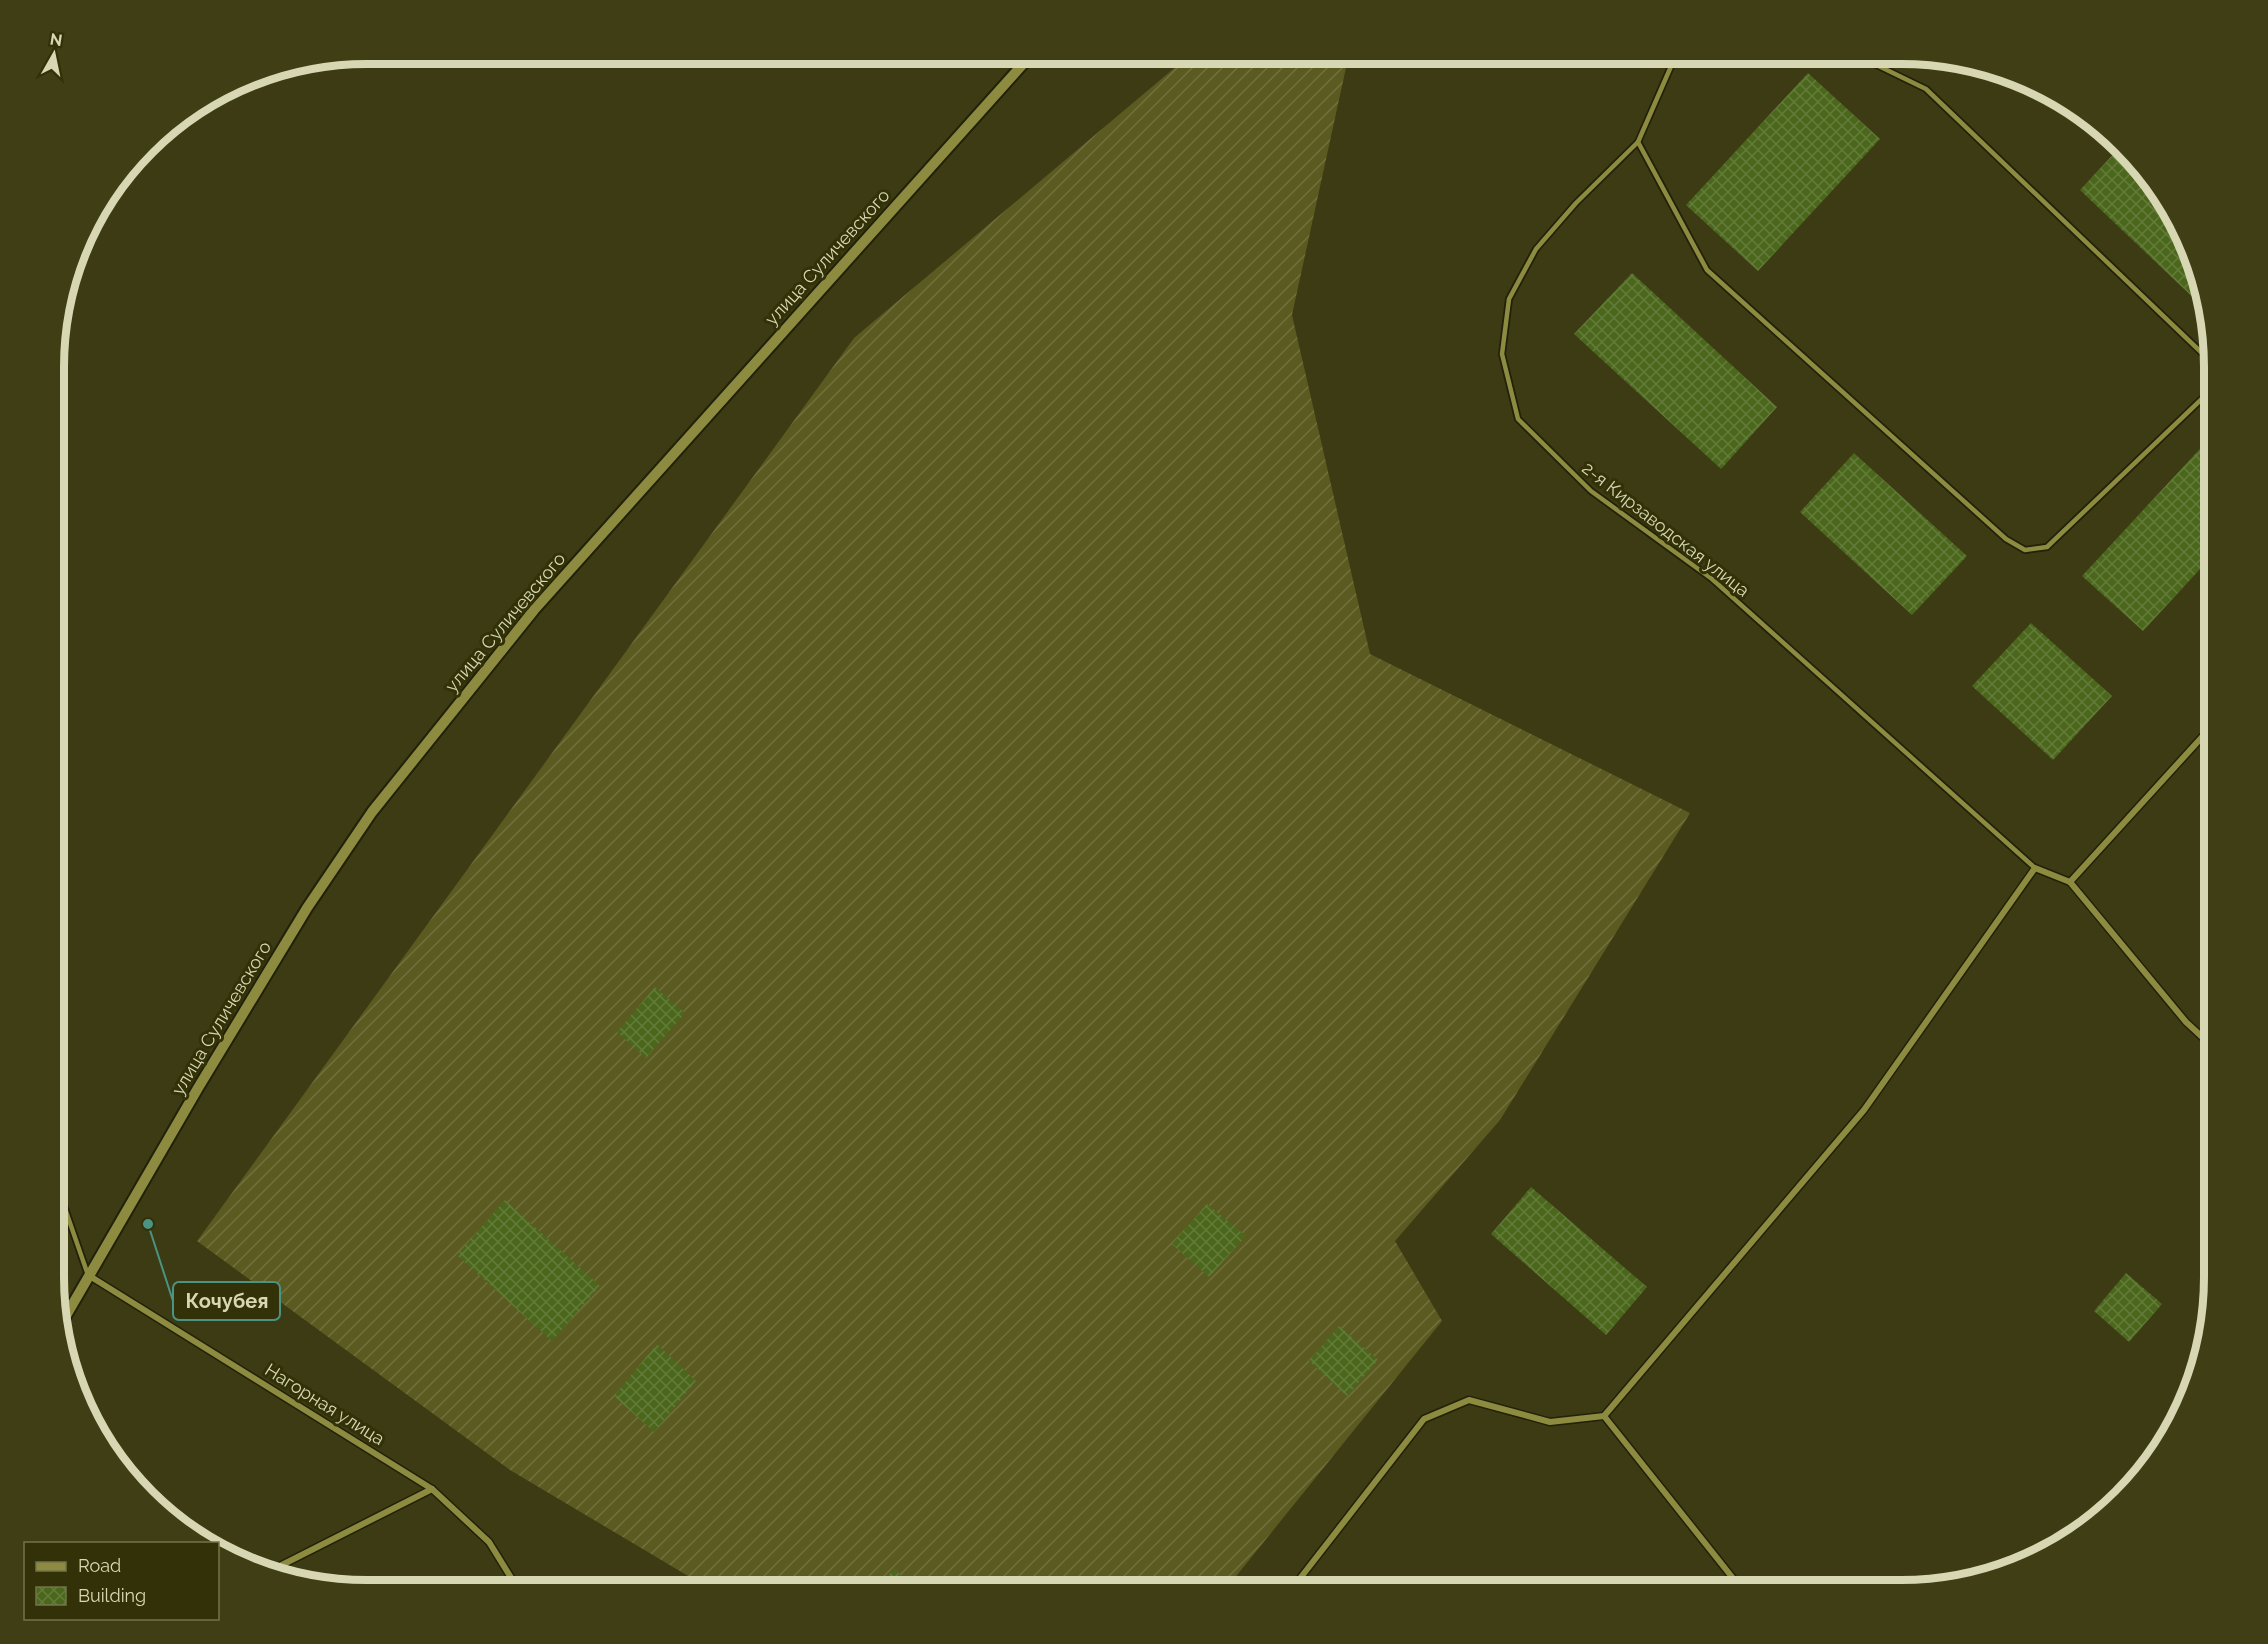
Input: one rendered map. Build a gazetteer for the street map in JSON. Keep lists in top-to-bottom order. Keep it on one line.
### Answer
{"streets":{"street":["улица Суличевского","Нагорная улица"],"lane":["2-я Кирзаводская улица"]},"crossings":[["улица Суличевского","Нагорная улица"]],"places":["Кочубея"],"legend":["Road","Building"],"north":"top"}
